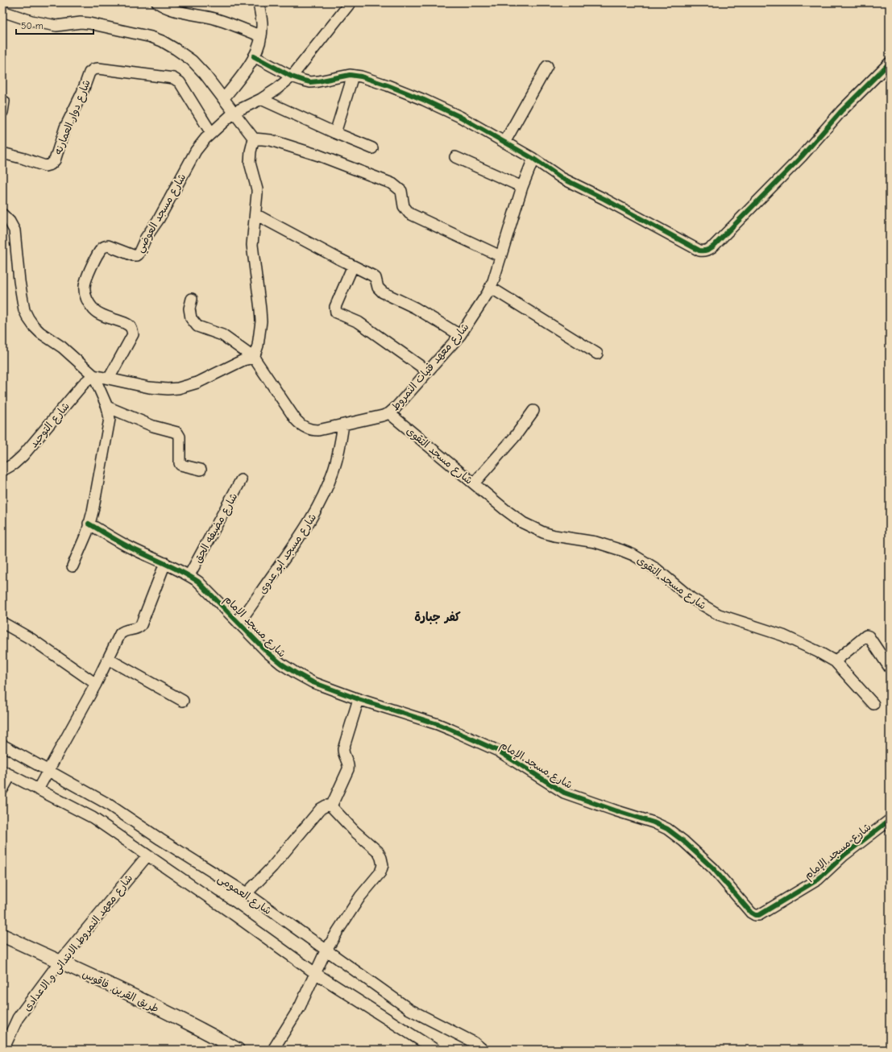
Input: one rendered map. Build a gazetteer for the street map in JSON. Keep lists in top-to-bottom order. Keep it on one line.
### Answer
{"streets":{"street":["شارع دوار العمارنه","شارع مسجد العوضي","شارع معهد فتيات النمروط","شارع التوحيد","شارع مسجد التقوى","شارع مضيفه الحق","شارع مسجد ابو عدوى","شارع مسجد الإمام","شارع العمومى","شارع معهد النمروط الابتدائى و الاعدادى","طريق القرين, فاقوس"]},"crossings":[["شارع دوار العمارنه","شارع مسجد العوضي"],["شارع معهد فتيات النمروط","شارع مسجد التقوى"],["شارع معهد فتيات النمروط","شارع مسجد ابو عدوى"],["شارع مضيفه الحق","شارع مسجد الإمام"],["شارع مسجد ابو عدوى","شارع مسجد الإمام"],["شارع معهد النمروط الابتدائى و الاعدادى","طريق القرين, فاقوس"]],"districts":["كفر جبارة"],"scale_bar":"50 m"}
